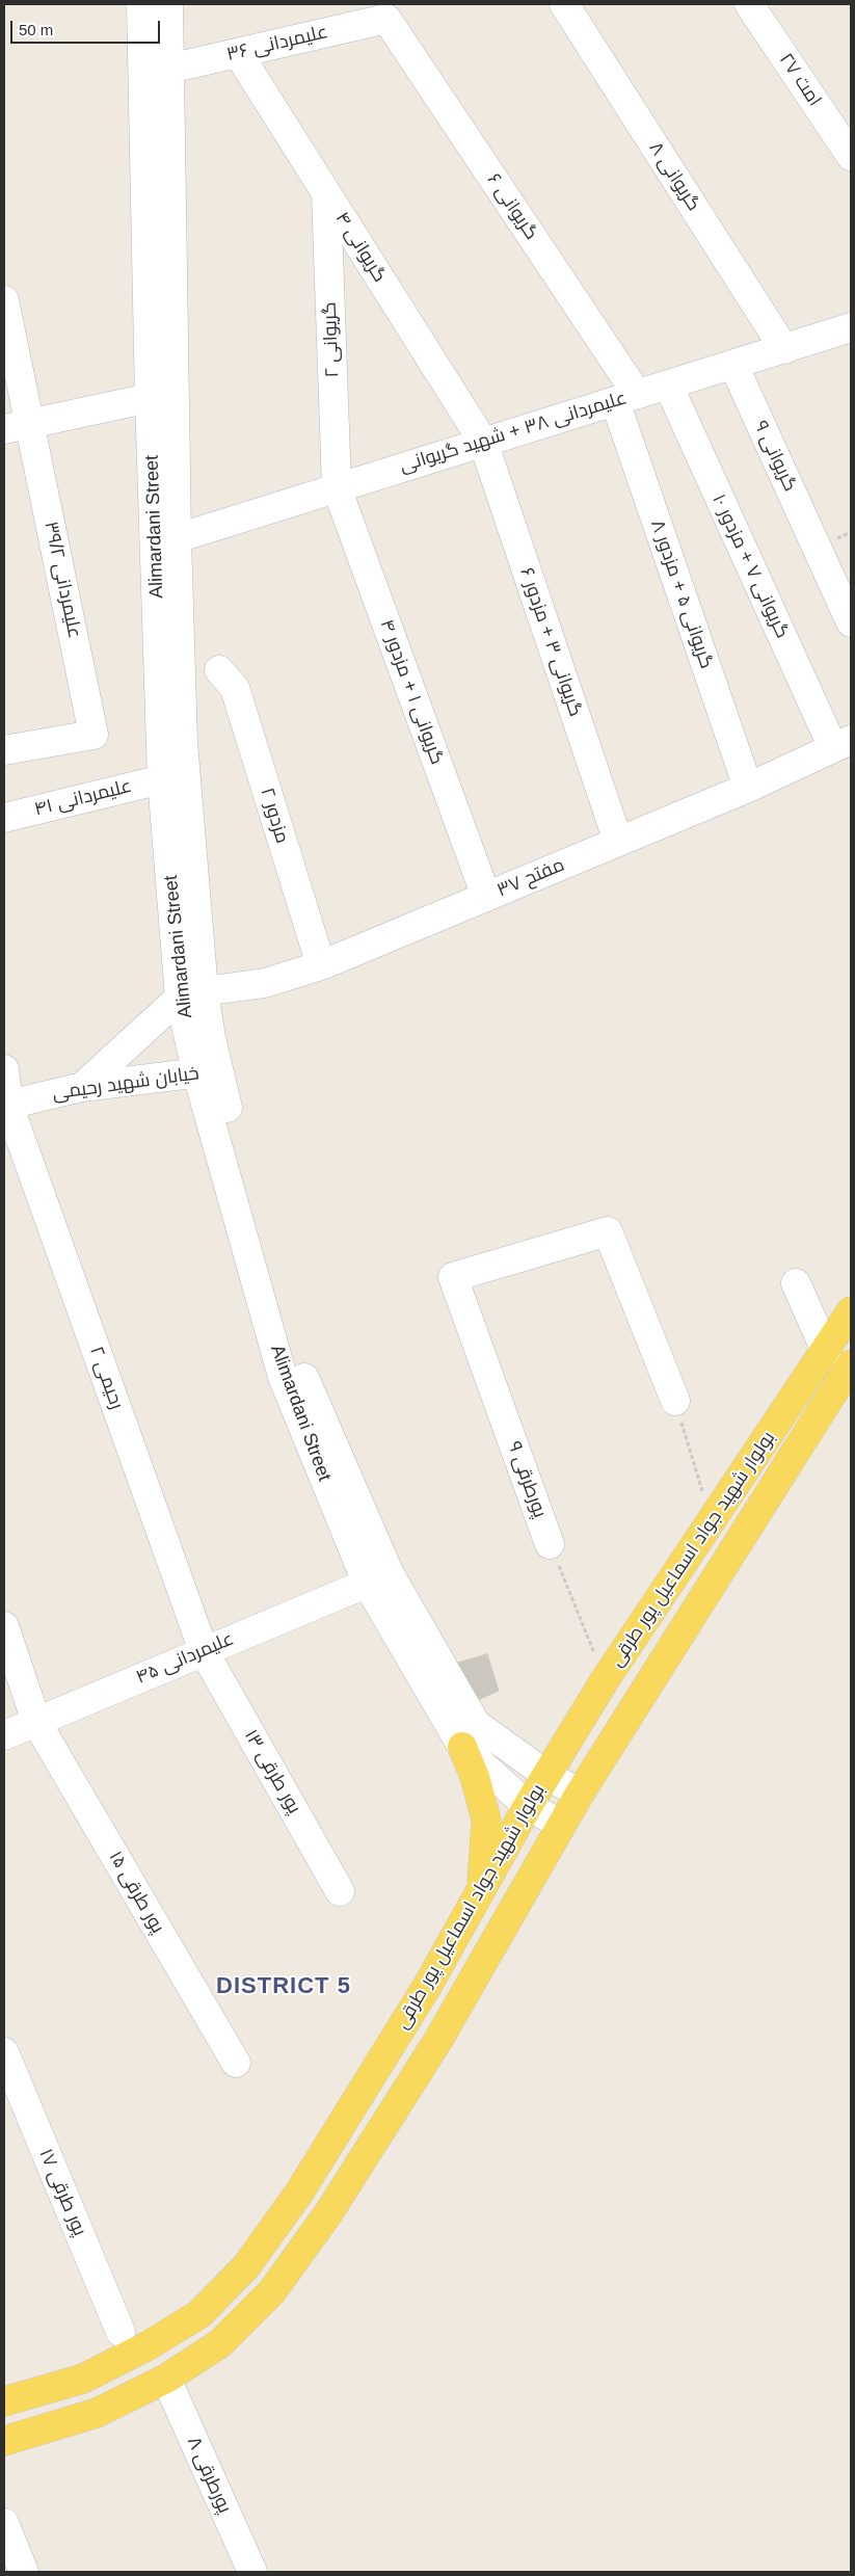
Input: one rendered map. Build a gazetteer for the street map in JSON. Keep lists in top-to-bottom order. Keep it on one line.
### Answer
{"streets":{"main road":["بولوار شهید جواد اسماعیل پور طرقی"],"street":["علیمردانی ۳۶","امت ۲۷","گریوانی ۸","گریوانی ۶","گریوانی ۴","گریوانی ۲","علیمردانی ۳۸ + شهید گریوانی","گریوانی ۹","Alimardani Street","گریوانی ۷ + مزدور ۱۰","علیمردانی ۳۹/۲","گریوانی ۵ + مزدور ۸","گریوانی ۳ + مزدور ۶","گریوانی ۱ + مزدور ۴","علیمردانی ۴۱","مزدور ۲","مفتح ۳۷","خیابان شهید رحیمی","رحیمی ۲","پورطرقی ۹","علیمردانی ۴۵","پور طرقی ۱۳","پور طرقی ۱۵","پور طرقی ۱۷","پورطرقی ۸"]},"crossings":[["علیمردانی ۳۶","گریوانی ۶"],["علیمردانی ۳۶","گریوانی ۴"],["علیمردانی ۳۶","Alimardani Street"],["گریوانی ۸","علیمردانی ۳۸ + شهید گریوانی"],["گریوانی ۶","علیمردانی ۳۸ + شهید گریوانی"],["گریوانی ۶","گریوانی ۵ + مزدور ۸"],["گریوانی ۴","گریوانی ۲"],["گریوانی ۴","علیمردانی ۳۸ + شهید گریوانی"],["گریوانی ۴","گریوانی ۳ + مزدور ۶"],["گریوانی ۲","علیمردانی ۳۸ + شهید گریوانی"],["گریوانی ۲","گریوانی ۱ + مزدور ۴"],["علیمردانی ۳۸ + شهید گریوانی","گریوانی ۹"],["علیمردانی ۳۸ + شهید گریوانی","Alimardani Street"],["علیمردانی ۳۸ + شهید گریوانی","گریوانی ۷ + مزدور ۱۰"],["علیمردانی ۳۸ + شهید گریوانی","گریوانی ۵ + مزدور ۸"],["علیمردانی ۳۸ + شهید گریوانی","گریوانی ۳ + مزدور ۶"],["علیمردانی ۳۸ + شهید گریوانی","گریوانی ۱ + مزدور ۴"],["Alimardani Street","علیمردانی ۴۱"],["Alimardani Street","مفتح ۳۷"],["Alimardani Street","خیابان شهید رحیمی"],["Alimardani Street","بولوار شهید جواد اسماعیل پور طرقی"],["Alimardani Street","علیمردانی ۴۵"],["گریوانی ۷ + مزدور ۱۰","مفتح ۳۷"],["گریوانی ۵ + مزدور ۸","مفتح ۳۷"],["گریوانی ۳ + مزدور ۶","مفتح ۳۷"],["گریوانی ۱ + مزدور ۴","مفتح ۳۷"],["مزدور ۲","مفتح ۳۷"],["خیابان شهید رحیمی","رحیمی ۲"],["رحیمی ۲","علیمردانی ۴۵"],["رحیمی ۲","پور طرقی ۱۳"],["بولوار شهید جواد اسماعیل پور طرقی","پورطرقی ۸"],["علیمردانی ۴۵","پور طرقی ۱۳"],["علیمردانی ۴۵","پور طرقی ۱۵"]],"districts":["DISTRICT 5"],"scale_bar":"50 m"}
